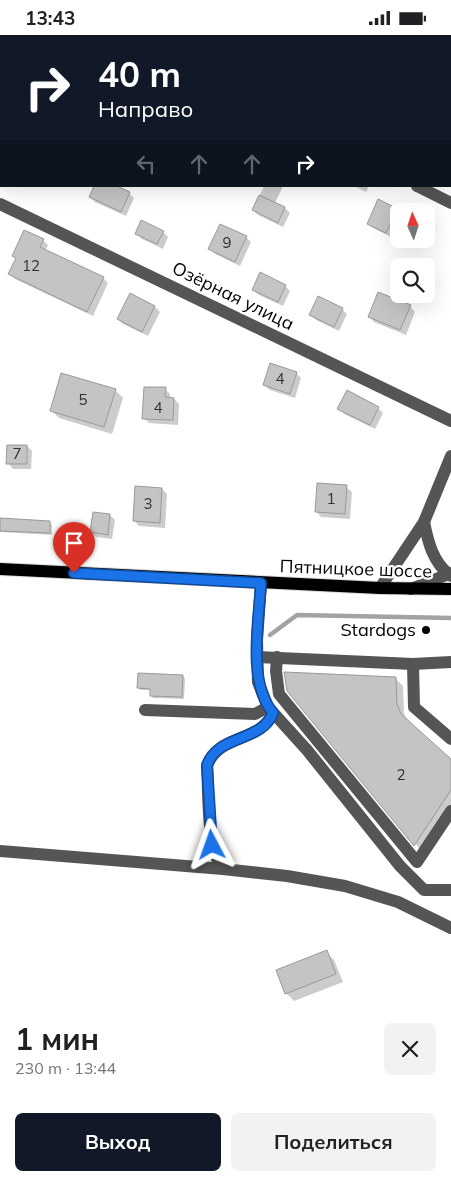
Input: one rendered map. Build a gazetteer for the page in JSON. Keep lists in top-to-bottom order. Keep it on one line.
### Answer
{"streets":{"main road":["Пятницкое шоссе"],"street":["Озёрная улица"]},"places":["Stardogs"],"house_numbers":["9","12","4","5","4","7","1","3","2"],"north":"top","page":{"status":"13:43","turn":["40 m","Направо"],"heading":["1 мин","230 m · 13:44"],"buttons":["Выход","Поделиться"]}}
